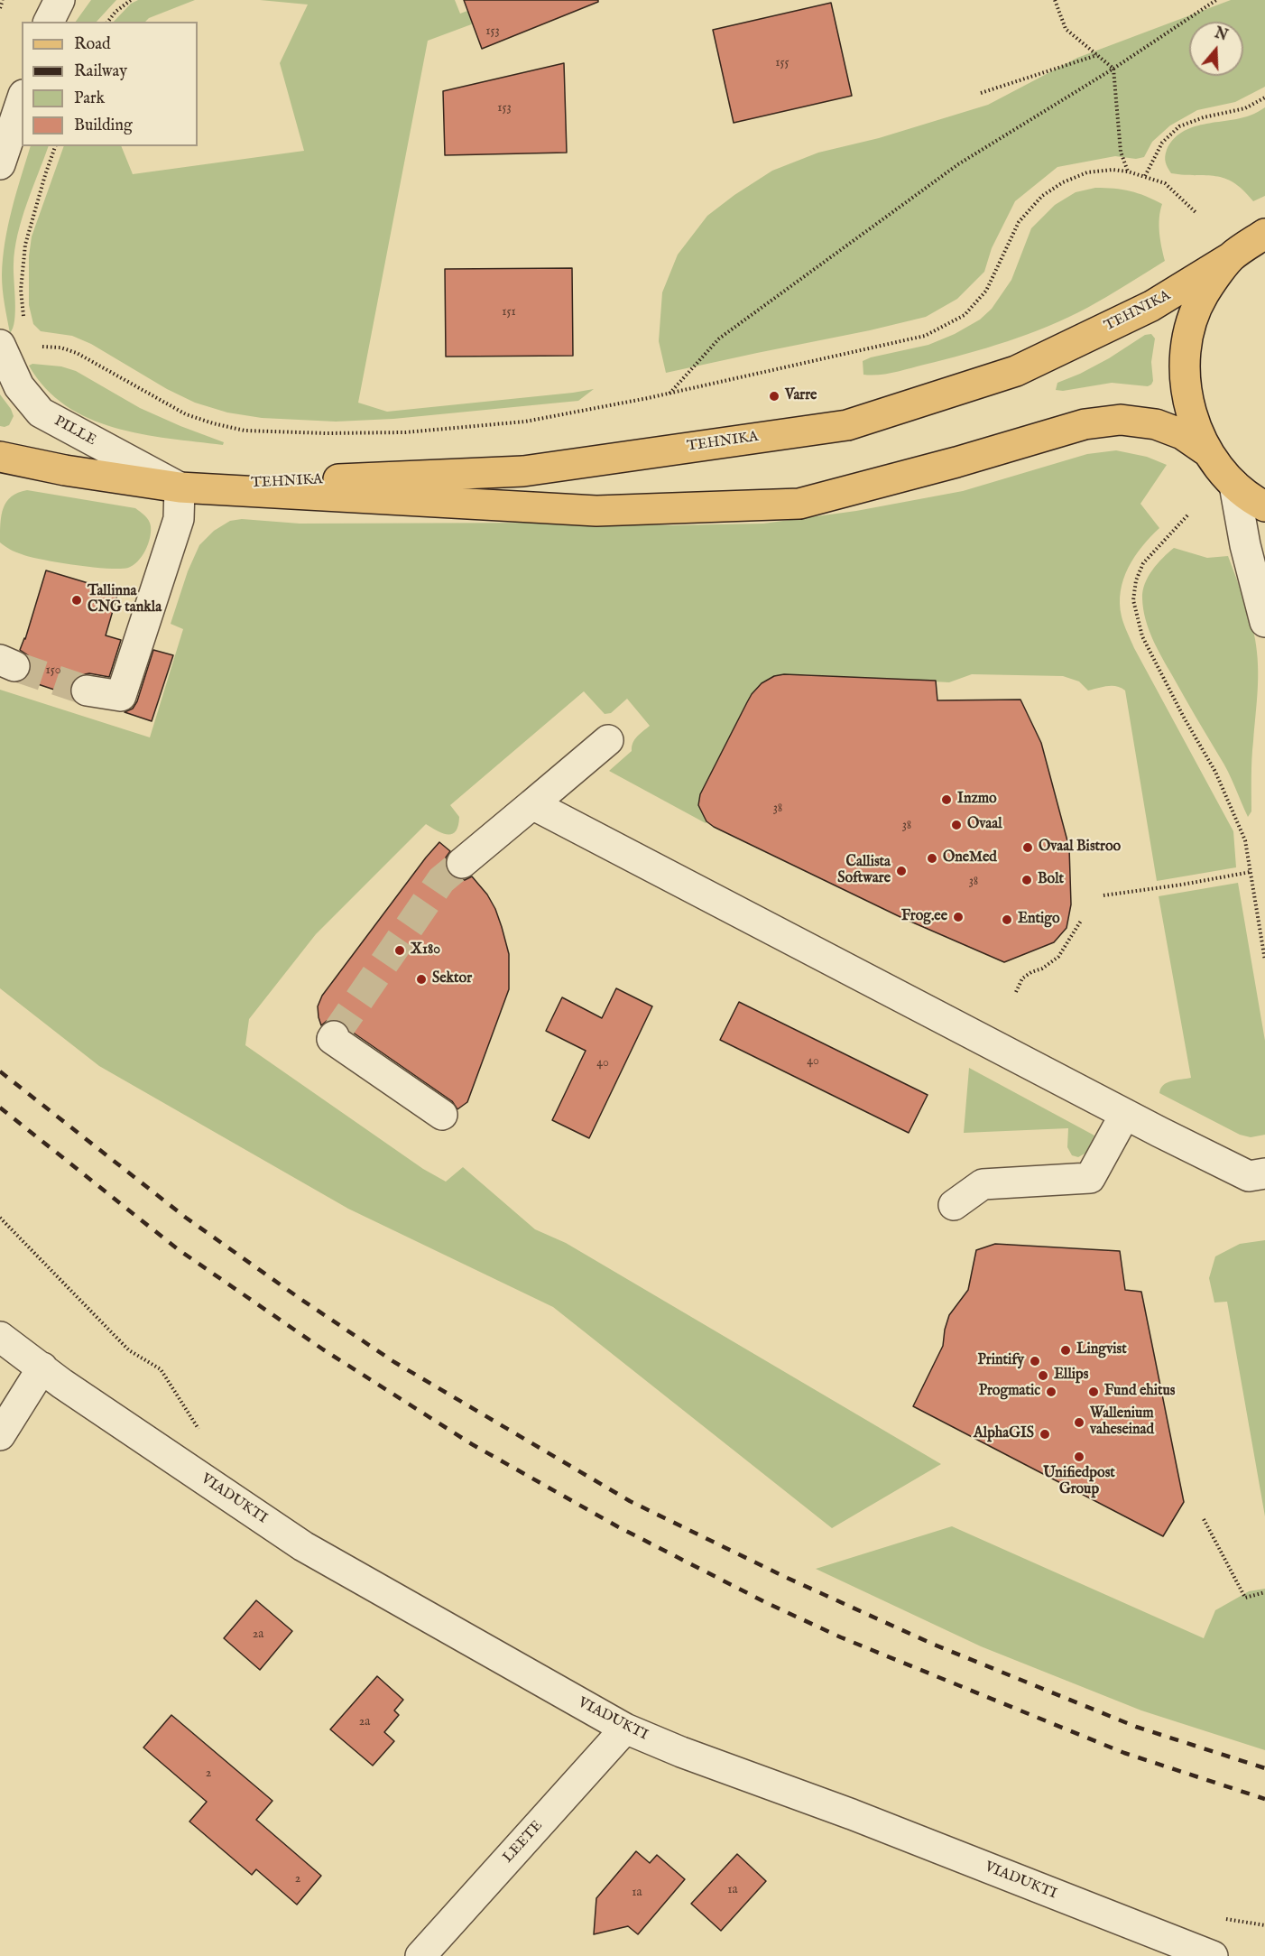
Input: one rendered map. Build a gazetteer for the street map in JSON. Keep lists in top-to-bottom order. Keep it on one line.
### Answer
{"streets":{"main road":["TEHNIKA"],"street":["PILLE","VIADUKTI","LEETE"]},"crossings":[["TEHNIKA","PILLE"],["VIADUKTI","LEETE"]],"places":["Varre","Tallinna CNG tankla","Inzmo","Ovaal","Ovaal Bistroo","OneMed","Callista Software","Bolt","Frog.ee","Entigo","X180","Sektor","Lingvist","Printify","Ellips","Progmatic","Fund ehitus","Wallenium vaheseinad","AlphaGIS","Unifiedpost Group"],"house_numbers":["153","155","153","151","150","38","38","38","40","40","2a","2a","2","2","1a","1a"],"legend":["Road","Railway","Park","Building"],"north":"top"}
